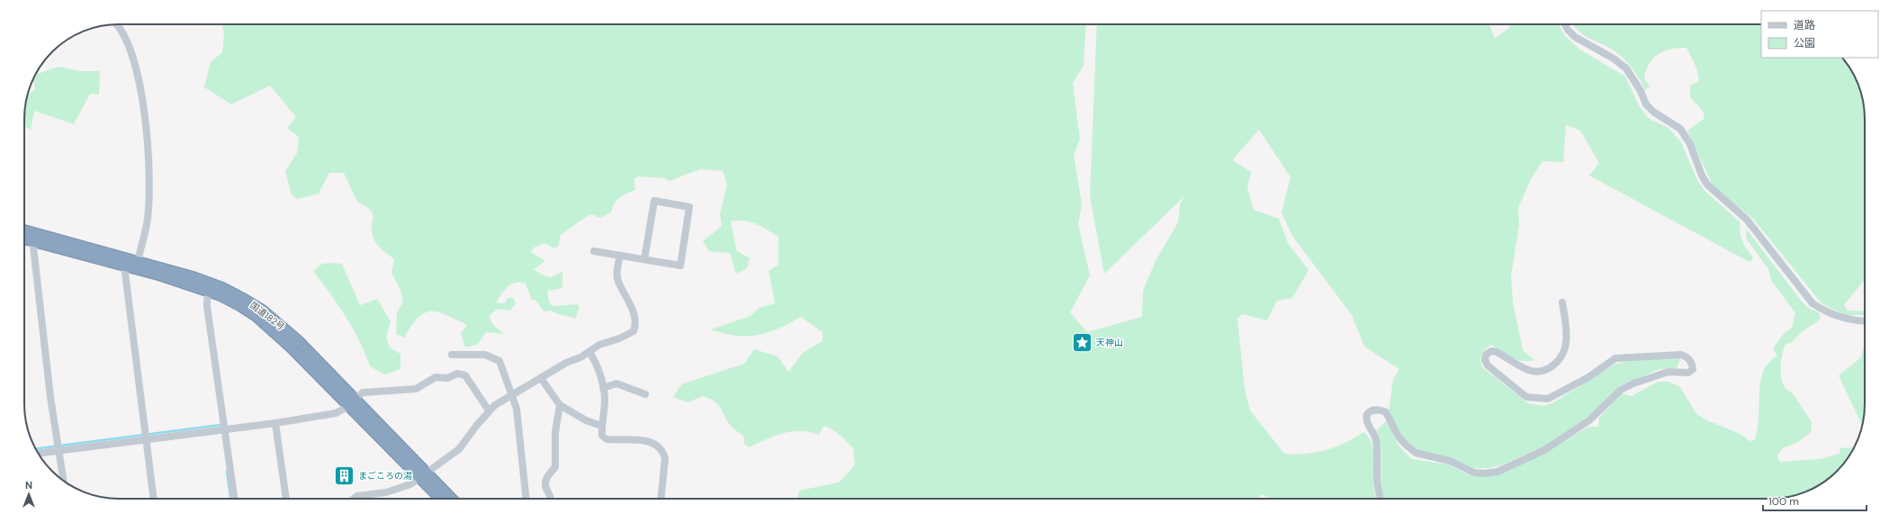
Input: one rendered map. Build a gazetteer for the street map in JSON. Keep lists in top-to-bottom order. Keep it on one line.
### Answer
{"streets":{"highway":["国道182号"]},"places":{"place":["天神山"],"building":["まごころの湯"]},"legend":["道路","公園"],"scale_bar":"100 m","north":"top"}
